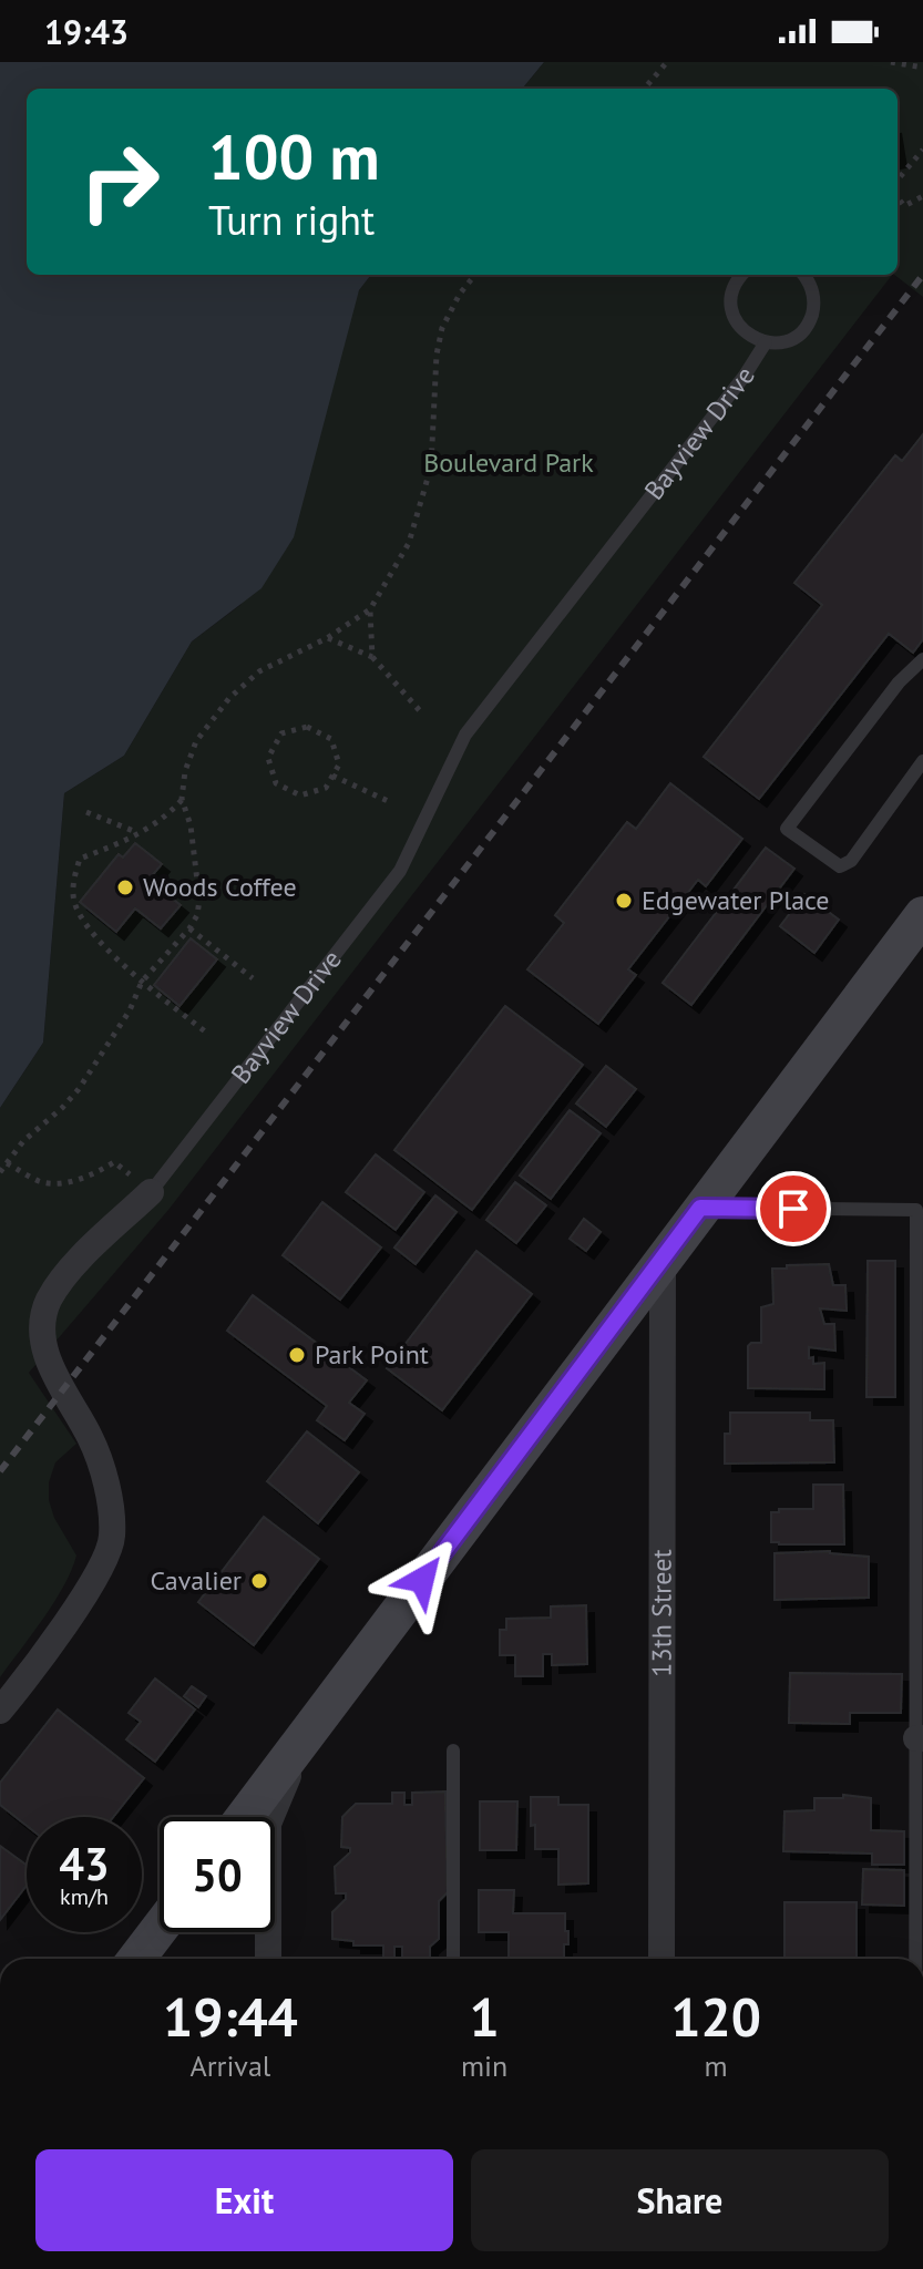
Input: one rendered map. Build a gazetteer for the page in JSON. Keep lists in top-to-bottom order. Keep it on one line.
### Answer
{"streets":{"street":["Bayview Drive","13th Street"]},"parks":["Boulevard Park"],"places":["Woods Coffee","Edgewater Place","Park Point","Cavalier"],"page":{"status":"19:43","turn":["100 m","Turn right"],"speed":"43 km/h","limit":"50","eta":["19:44","Arrival","1","min","120","m"],"buttons":["Exit","Share"]}}
